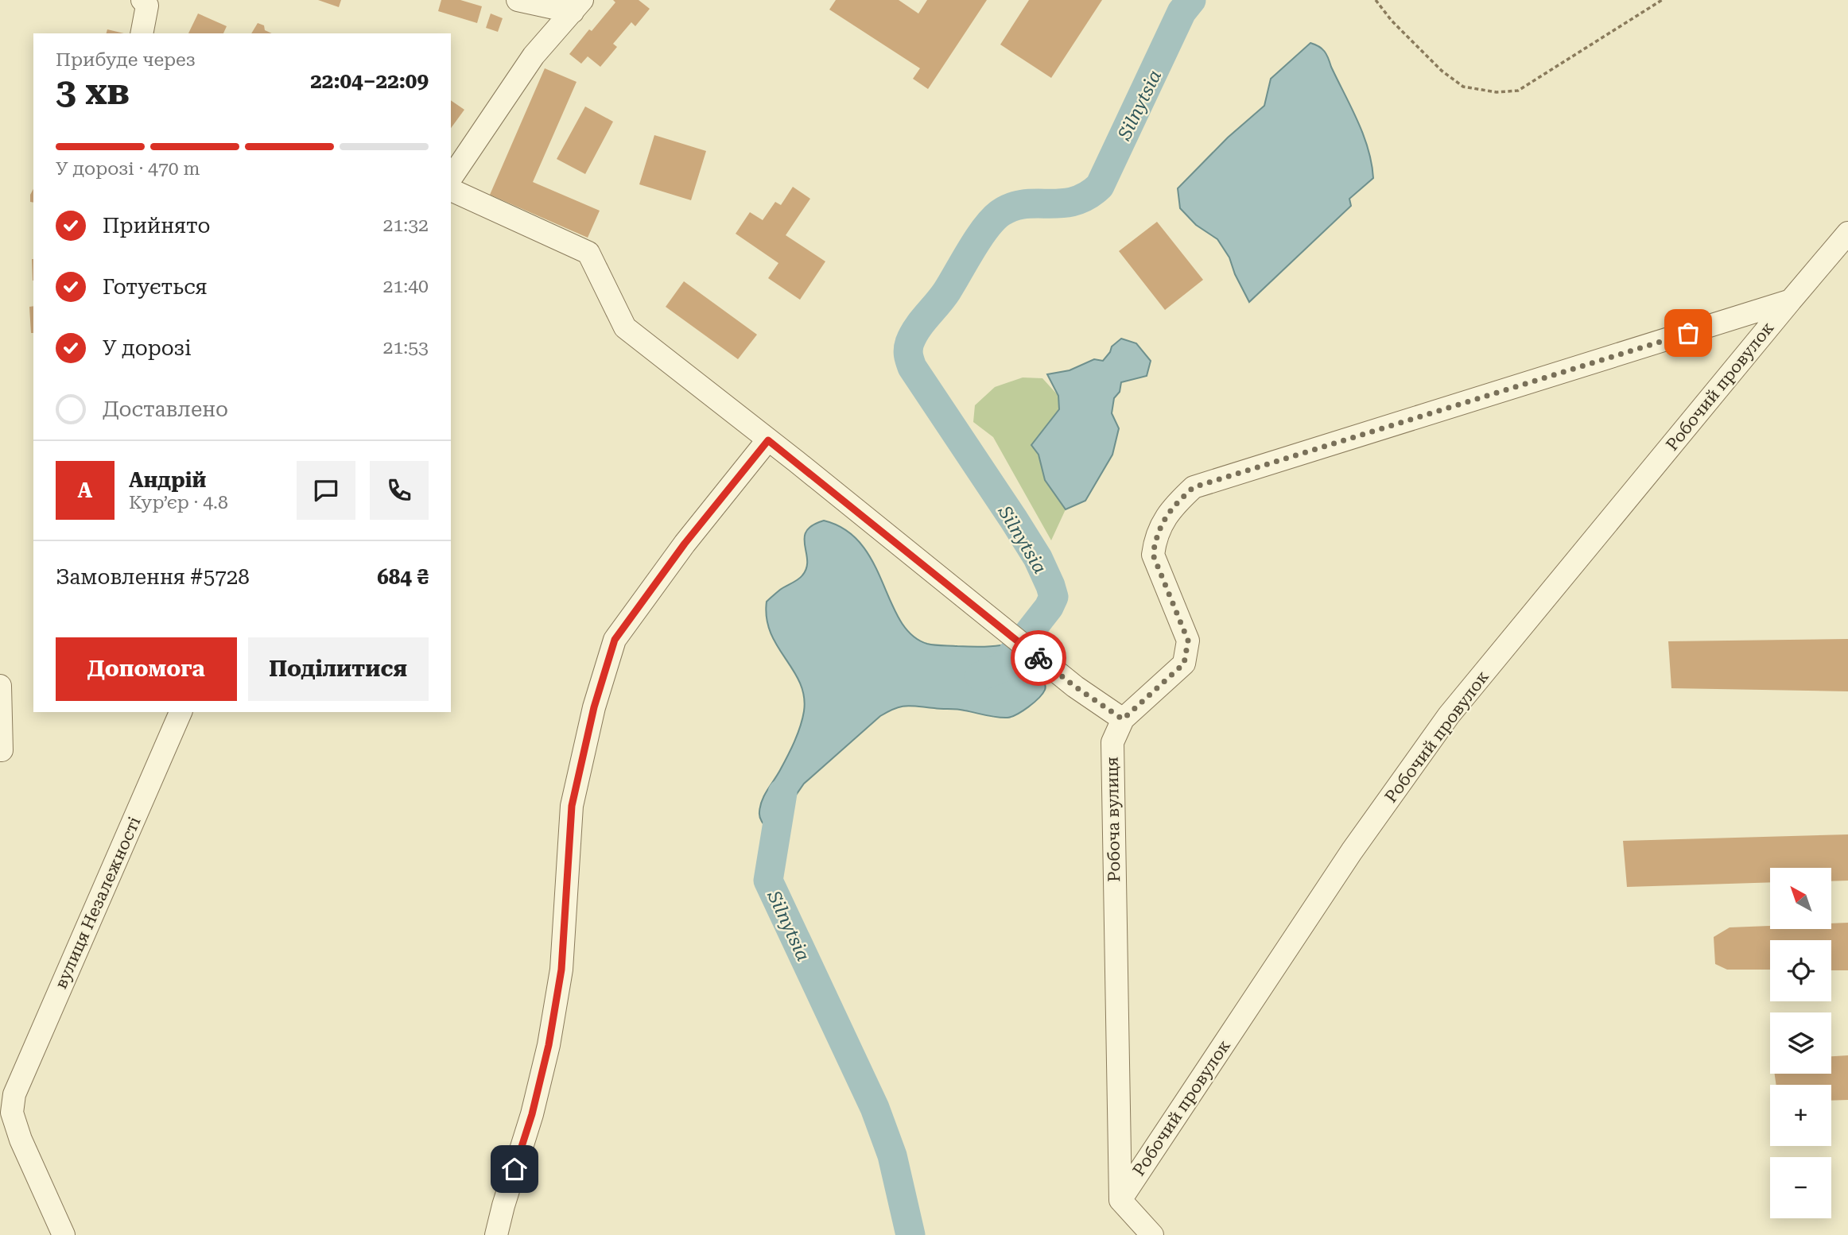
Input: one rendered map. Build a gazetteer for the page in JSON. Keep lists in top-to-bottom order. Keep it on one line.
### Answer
{"streets":{"street":["Робочий провулок","Робоча вулиця","вулиця Незалежності"]},"crossings":[["Робочий провулок","Робоча вулиця"]],"water":["Silnytsia"],"north":"top left","page":{"heading":["3 хв","Прибуде через","22:04–22:09"],"panel":["Андрій","Кур’єр · 4.8","Замовлення #5728","684 ₴"],"bar":"У дорозі · 470 m","list":[["Прийнято","21:32"],["Готується","21:40"],["У дорозі","21:53"],"Доставлено"],"round":"А","buttons":["Допомога","Поділитися"],"map_buttons":["+","−"]}}
